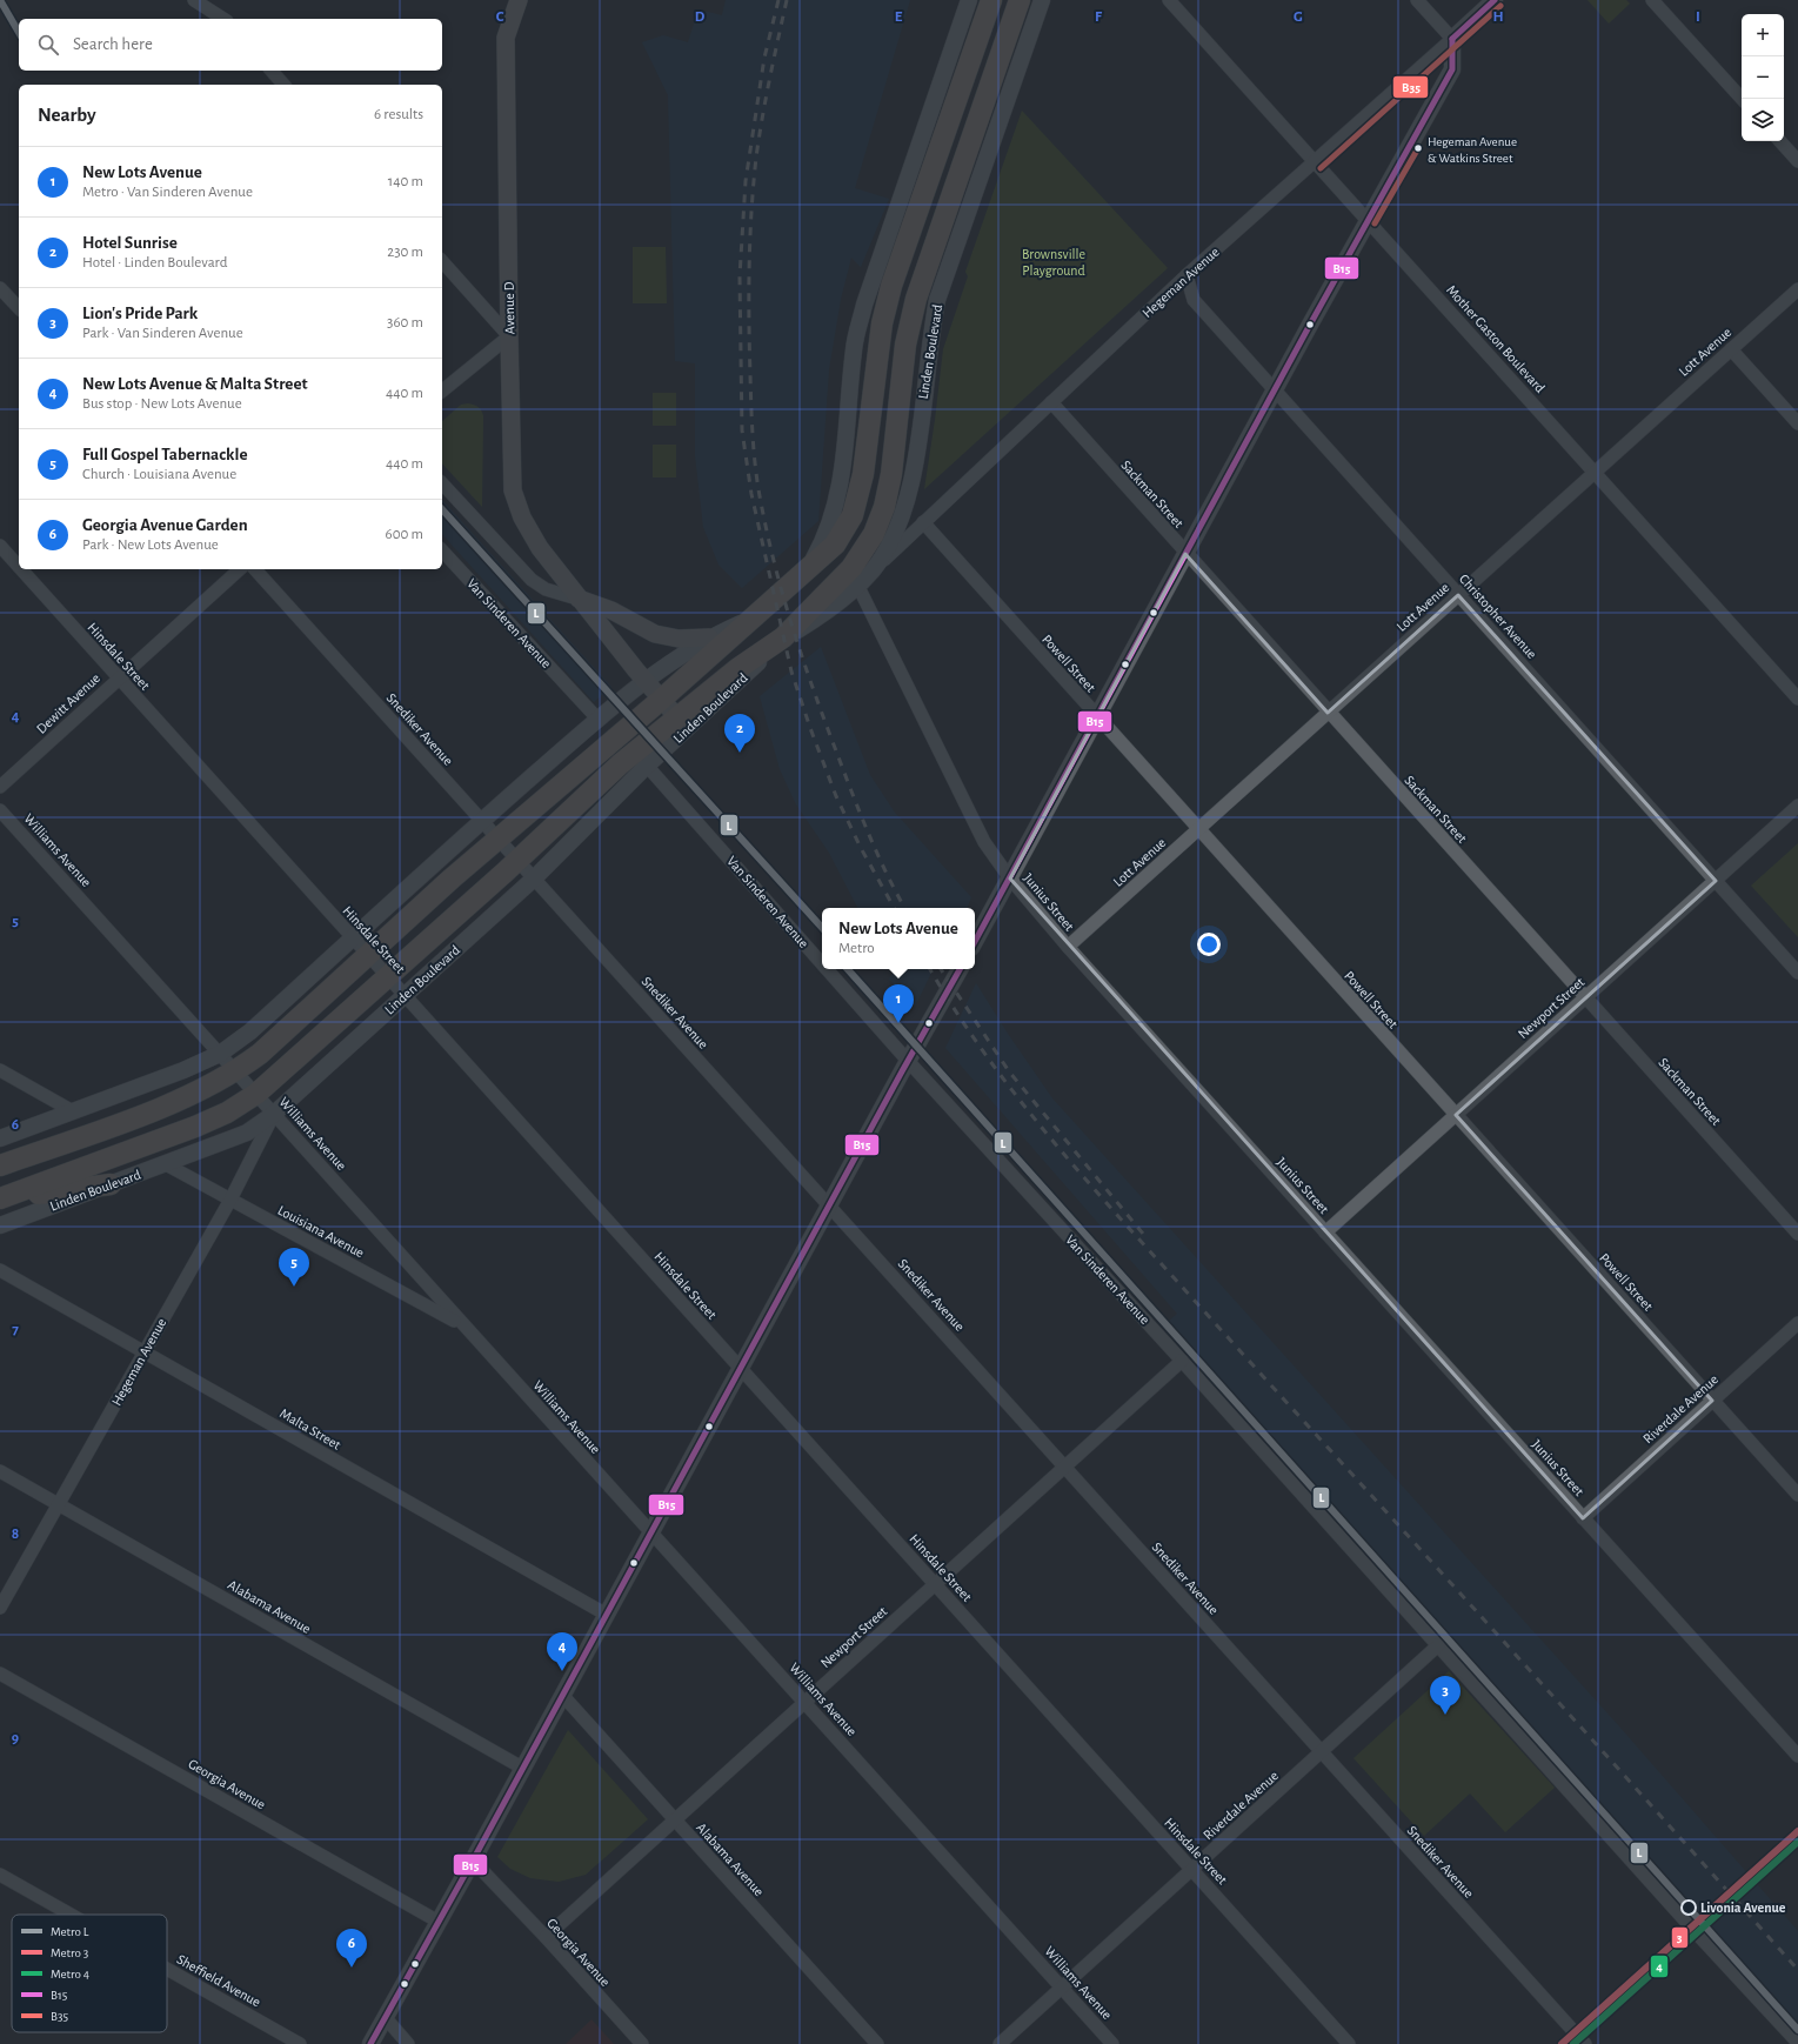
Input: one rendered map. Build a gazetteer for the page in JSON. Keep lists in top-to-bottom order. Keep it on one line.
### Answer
{"streets":{"highway":["Linden Boulevard"],"main road":["Avenue D"],"street":["Hegeman Avenue","Mother Gaston Boulevard","Lott Avenue","Sackman Street","Christopher Avenue","Van Sinderen Avenue","Hinsdale Street","Powell Street","Dewitt Avenue","Snediker Avenue","Williams Avenue","Junius Street","Newport Street","Louisiana Avenue","Riverdale Avenue","Malta Street","Alabama Avenue","Georgia Avenue","Sheffield Avenue"]},"crossings":[["Hegeman Avenue","Mother Gaston Boulevard"],["Hegeman Avenue","Linden Boulevard"],["Hegeman Avenue","Sackman Street"],["Hegeman Avenue","Christopher Avenue"],["Hegeman Avenue","Powell Street"],["Hegeman Avenue","Williams Avenue"],["Hegeman Avenue","Louisiana Avenue"],["Hegeman Avenue","Malta Street"],["Hegeman Avenue","Alabama Avenue"],["Mother Gaston Boulevard","Lott Avenue"],["Linden Boulevard","Van Sinderen Avenue"],["Linden Boulevard","Hinsdale Street"],["Linden Boulevard","Snediker Avenue"],["Linden Boulevard","Williams Avenue"],["Linden Boulevard","Junius Street"],["Linden Boulevard","Louisiana Avenue"],["Lott Avenue","Sackman Street"],["Lott Avenue","Christopher Avenue"],["Lott Avenue","Powell Street"],["Lott Avenue","Junius Street"],["Sackman Street","Newport Street"],["Christopher Avenue","Newport Street"],["Van Sinderen Avenue","Newport Street"],["Van Sinderen Avenue","Riverdale Avenue"],["Hinsdale Street","Dewitt Avenue"],["Hinsdale Street","Newport Street"],["Hinsdale Street","Riverdale Avenue"],["Powell Street","Newport Street"],["Powell Street","Riverdale Avenue"],["Snediker Avenue","Newport Street"],["Snediker Avenue","Riverdale Avenue"],["Williams Avenue","Newport Street"],["Williams Avenue","Louisiana Avenue"],["Williams Avenue","Riverdale Avenue"],["Junius Street","Newport Street"],["Junius Street","Riverdale Avenue"],["Newport Street","Alabama Avenue"],["Newport Street","Georgia Avenue"]],"parks":["Brownsville Playground"],"places":["Hegeman Avenue & Watkins Street","Livonia Avenue"],"lines":["metro line L","transit line B15","transit line B35","metro line 3","metro line 4"],"legend":["Metro L","Metro 3","Metro 4","B15","B35"],"page":{"map_buttons":["+","−"],"search":"Search here","heading":["Nearby","6 results"],"list":[{"mark":"1","name":"New Lots Avenue","note":"Metro · Van Sinderen Avenue","value":"140 m"},{"mark":"2","name":"Hotel Sunrise","note":"Hotel · Linden Boulevard","value":"230 m"},{"mark":"3","name":"Lion's Pride Park","note":"Park · Van Sinderen Avenue","value":"360 m"},{"mark":"4","name":"New Lots Avenue & Malta Street","note":"Bus stop · New Lots Avenue","value":"440 m"},{"mark":"5","name":"Full Gospel Tabernackle","note":"Church · Louisiana Avenue","value":"440 m"},{"mark":"6","name":"Georgia Avenue Garden","note":"Park · New Lots Avenue","value":"600 m"}],"pins":["2","1","5","4","3","6"],"popup":["New Lots Avenue","Metro"]},"grid":{"columns":["C","D","E","F","G","H","I"],"rows":["4","5","6","7","8","9"]}}
